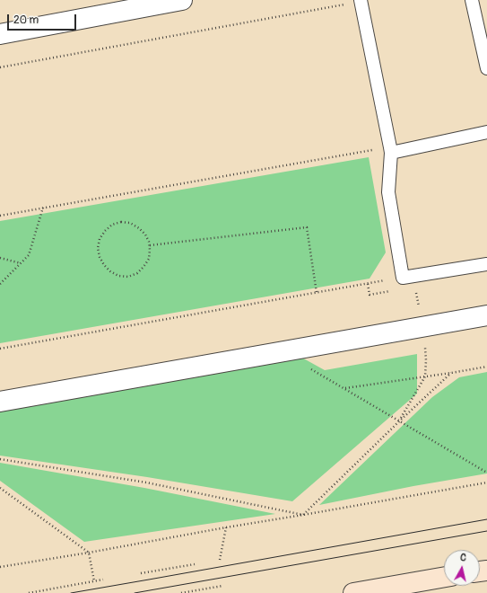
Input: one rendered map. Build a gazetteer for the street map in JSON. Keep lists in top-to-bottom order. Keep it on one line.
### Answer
{"scale_bar":"20 m","north":"top"}
